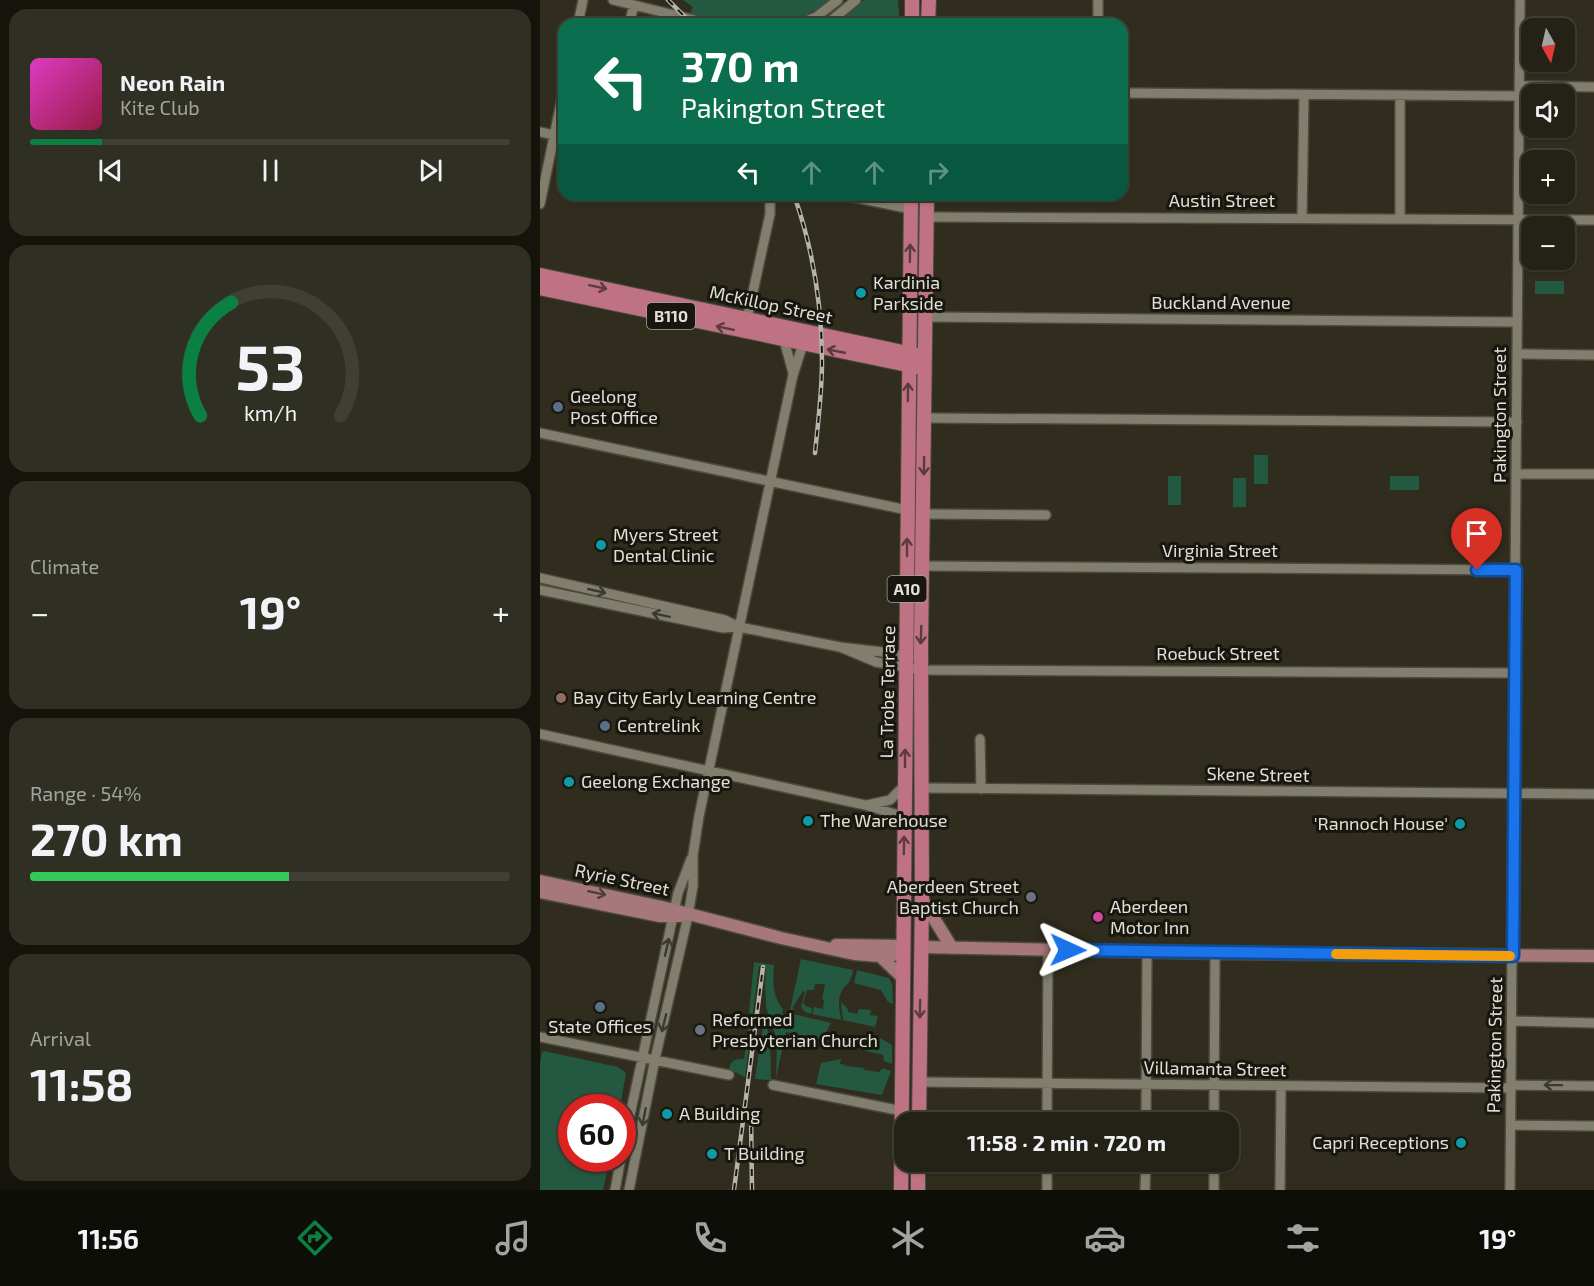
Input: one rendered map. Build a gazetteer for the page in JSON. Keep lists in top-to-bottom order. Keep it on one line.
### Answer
{"streets":{"highway":["McKillop Street","B110","A10","La Trobe Terrace"],"main road":["Ryrie Street"],"street":["Austin Street","Buckland Avenue","Pakington Street","Virginia Street","Roebuck Street","Skene Street","Villamanta Street"]},"crossings":[["Austin Street","Pakington Street"],["Austin Street","La Trobe Terrace"],["Buckland Avenue","Pakington Street"],["Buckland Avenue","La Trobe Terrace"],["McKillop Street","La Trobe Terrace"],["Pakington Street","Virginia Street"],["Pakington Street","Roebuck Street"],["Pakington Street","Skene Street"],["Pakington Street","Villamanta Street"],["Virginia Street","La Trobe Terrace"],["Roebuck Street","La Trobe Terrace"],["La Trobe Terrace","Skene Street"],["La Trobe Terrace","Ryrie Street"],["La Trobe Terrace","Villamanta Street"]],"places":["Kardinia Parkside","Geelong Post Office","Myers Street Dental Clinic","Bay City Early Learning Centre","Centrelink","Geelong Exchange","The Warehouse","'Rannoch House'","Aberdeen Street Baptist Church","Aberdeen Motor Inn","State Offices","Reformed Presbyterian Church","A Building","Capri Receptions","T Building"],"north":"bottom","page":{"map_buttons":["+","−"],"turn":["370 m","Pakington Street"],"song":["Neon Rain","Kite Club"],"tile":["Climate",["Range · 54%","270 km"],["Arrival","11:58"]],"heat":["−","19°","+"],"limit":"60","trip":"11:58 · 2 min · 720 m","tabs":["11:56","19°"],"gauge":["53","km/h"]}}
